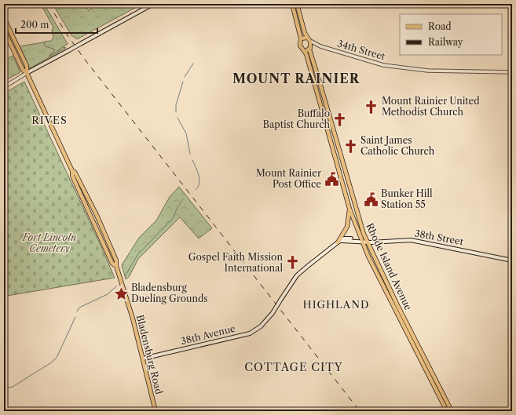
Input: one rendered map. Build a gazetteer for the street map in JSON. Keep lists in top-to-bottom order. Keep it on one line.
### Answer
{"streets":{"main road":["38th Street","Rhode Island Avenue","38th Avenue","Bladensburg Road"],"street":["34th Street"]},"crossings":[["34th Street","Rhode Island Avenue"],["38th Street","Rhode Island Avenue"],["38th Street","38th Avenue"],["38th Avenue","Bladensburg Road"]],"districts":["MOUNT RAINIER","RIVES","HIGHLAND","COTTAGE CITY"],"parks":["Fort Lincoln Cemetery"],"places":{"church":["Mount Rainier United Methodist Church","Buffalo Baptist Church","Saint James Catholic Church","Gospel Faith Mission International"],"public building":["Mount Rainier Post Office","Bunker Hill Station 55"],"place":["Bladensburg Dueling Grounds"]},"legend":["Road","Railway"],"scale_bar":"200 m"}
